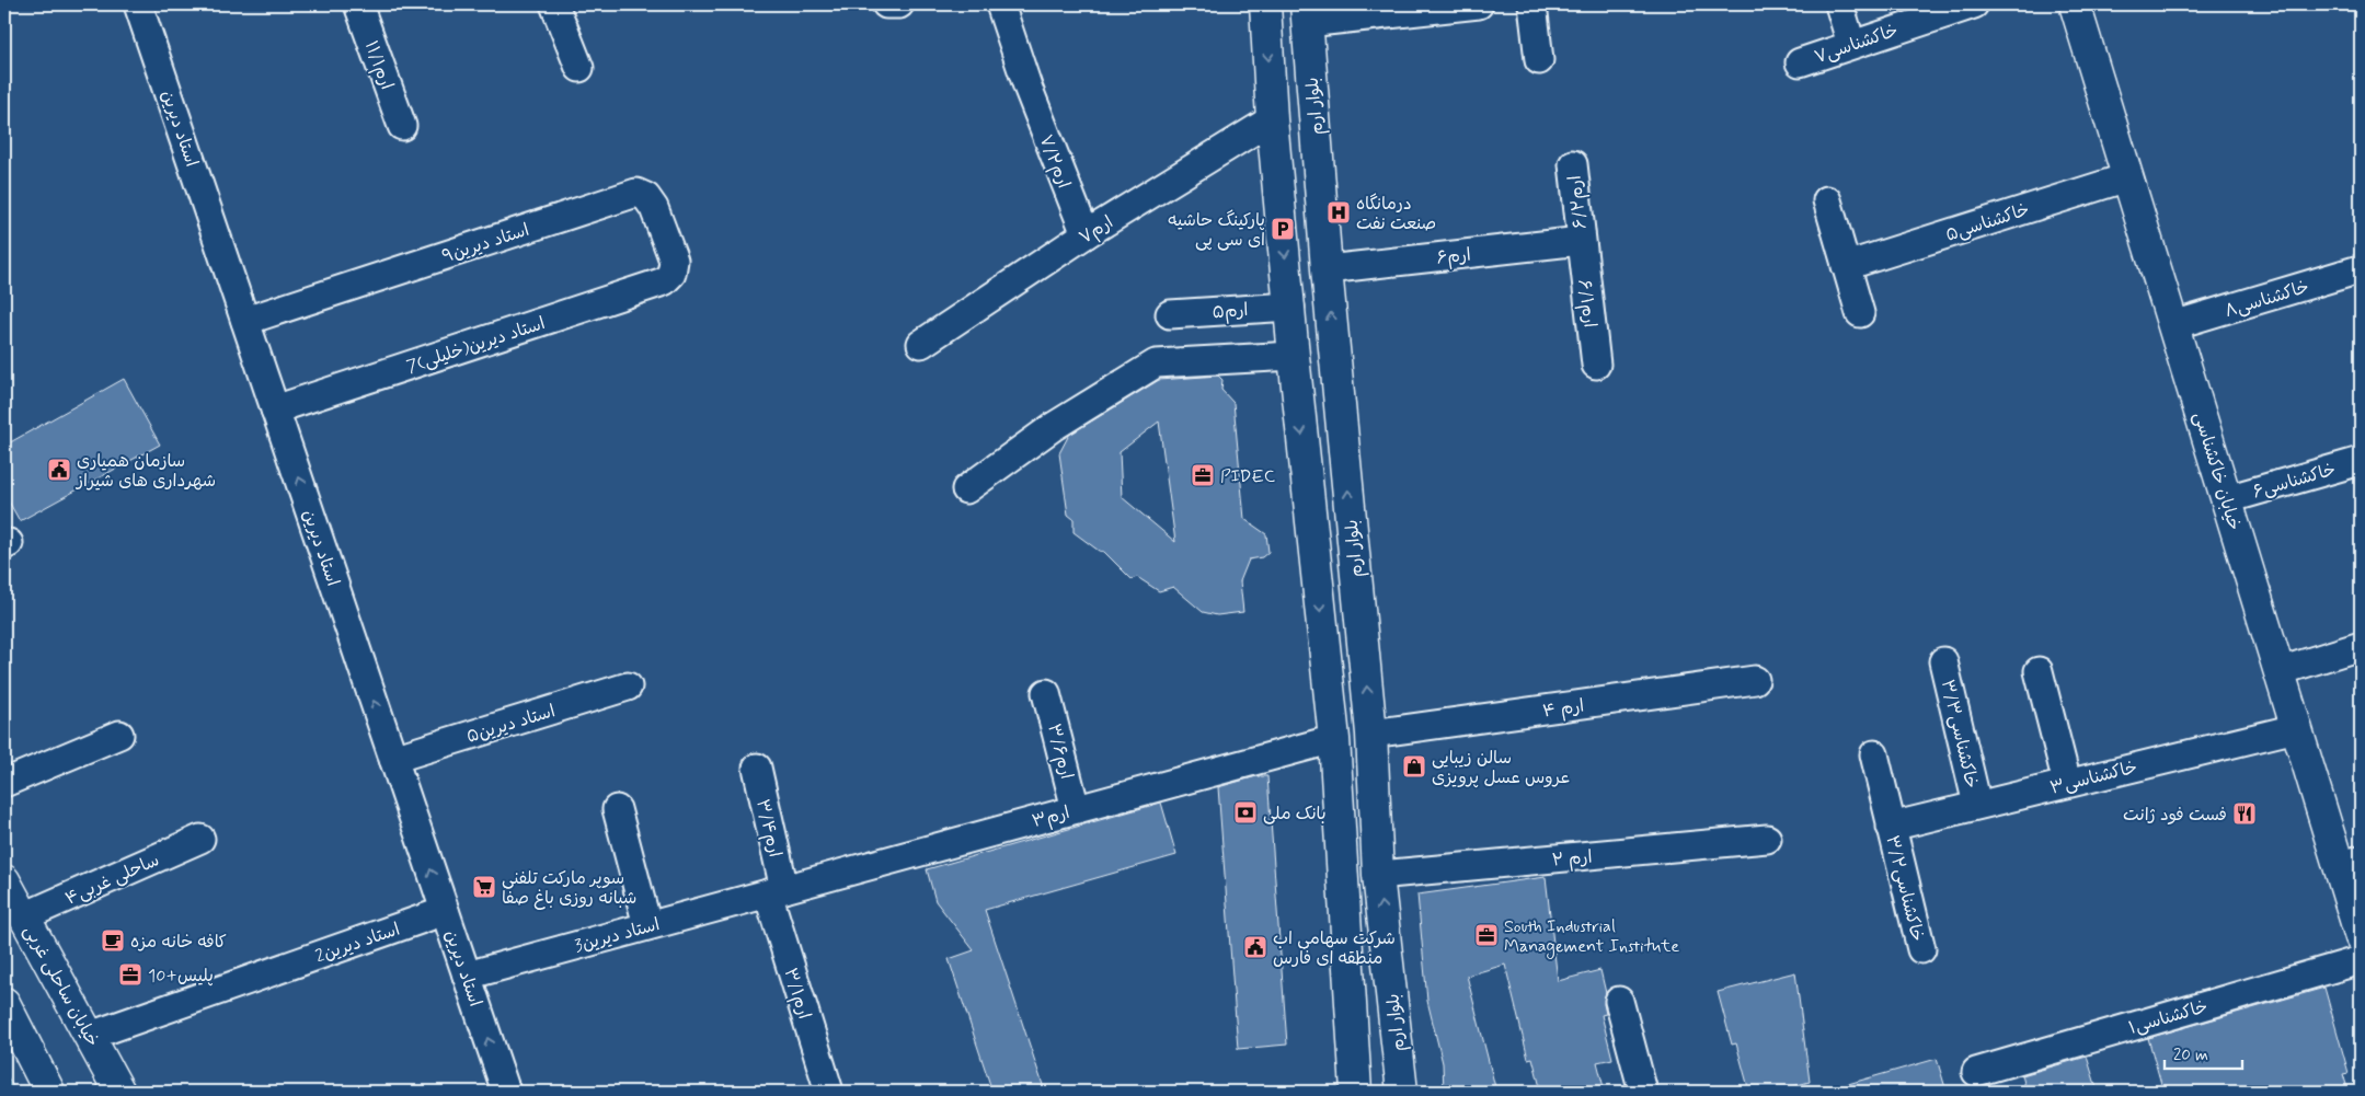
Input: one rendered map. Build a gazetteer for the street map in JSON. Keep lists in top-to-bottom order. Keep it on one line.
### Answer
{"streets":{"main road":["بلوار ارم","خیابان خاکشناسی","خیابان ساحلی غربی"],"street":["خاکشناسی۷","۱۱/۱ارم","استاد دیرین","۷/۲ارم","۶/۲ارم","خاکشناسی۵","ارم۷","استاد دیرین۹","ارم۶","خاکشناسی۸","۶/۱ارم","ارم۵","7استاد دیرین(خلیلی)","خاکشناسی۶","ارم ۴","استاد دیرین۵","۳/۳خاکشناسی","۳/۶ارم","خاکشناسی۳","ارم۳","۳/۴ارم","ارم ۲","ساحلی غربی۴","۳/۲خاکشناسی","3استاد دیرین","2استاد دیرین","۳/۱ارم","خاکشناسی۱"]},"crossings":[["بلوار ارم","ارم۶"],["بلوار ارم","ارم ۴"],["بلوار ارم","ارم ۲"],["استاد دیرین","استاد دیرین۹"],["استاد دیرین","7استاد دیرین(خلیلی)"],["استاد دیرین","استاد دیرین۵"],["استاد دیرین","3استاد دیرین"],["استاد دیرین","2استاد دیرین"],["۷/۲ارم","ارم۷"],["۶/۲ارم","ارم۶"],["۶/۲ارم","۶/۱ارم"],["خاکشناسی۵","خیابان خاکشناسی"],["استاد دیرین۹","7استاد دیرین(خلیلی)"],["ارم۶","۶/۱ارم"],["خاکشناسی۸","خیابان خاکشناسی"],["خیابان خاکشناسی","خاکشناسی۶"],["خیابان خاکشناسی","خاکشناسی۳"],["۳/۳خاکشناسی","خاکشناسی۳"],["۳/۶ارم","ارم۳"],["خاکشناسی۳","۳/۲خاکشناسی"],["ارم۳","۳/۴ارم"],["ارم۳","3استاد دیرین"],["ارم۳","۳/۱ارم"],["۳/۴ارم","3استاد دیرین"],["۳/۴ارم","۳/۱ارم"],["ساحلی غربی۴","خیابان ساحلی غربی"],["3استاد دیرین","۳/۱ارم"],["2استاد دیرین","خیابان ساحلی غربی"]],"one_way":["استاد دیرین"],"places":{"hospital":["درمانگاه صنعت نفت"],"parking":["پارکینگ حاشیه ای سی پی"],"public building":["سازمان همیاری شهرداری های شیراز","شرکت سهامی اب منطقه ای فارس"],"office":["PIDEC","South Industrial Management Institute","پلیس+10"],"shop":["سالن زیبایی عروس عسل پرويزی"],"bank":["بانک ملی"],"restaurant":["فست فود ژانت"],"supermarket":["سوپر مارکت تلفنی شبانه روزی باغ صفا"],"cafe":["کافه خانه مزه"]},"scale_bar":"20 m"}
